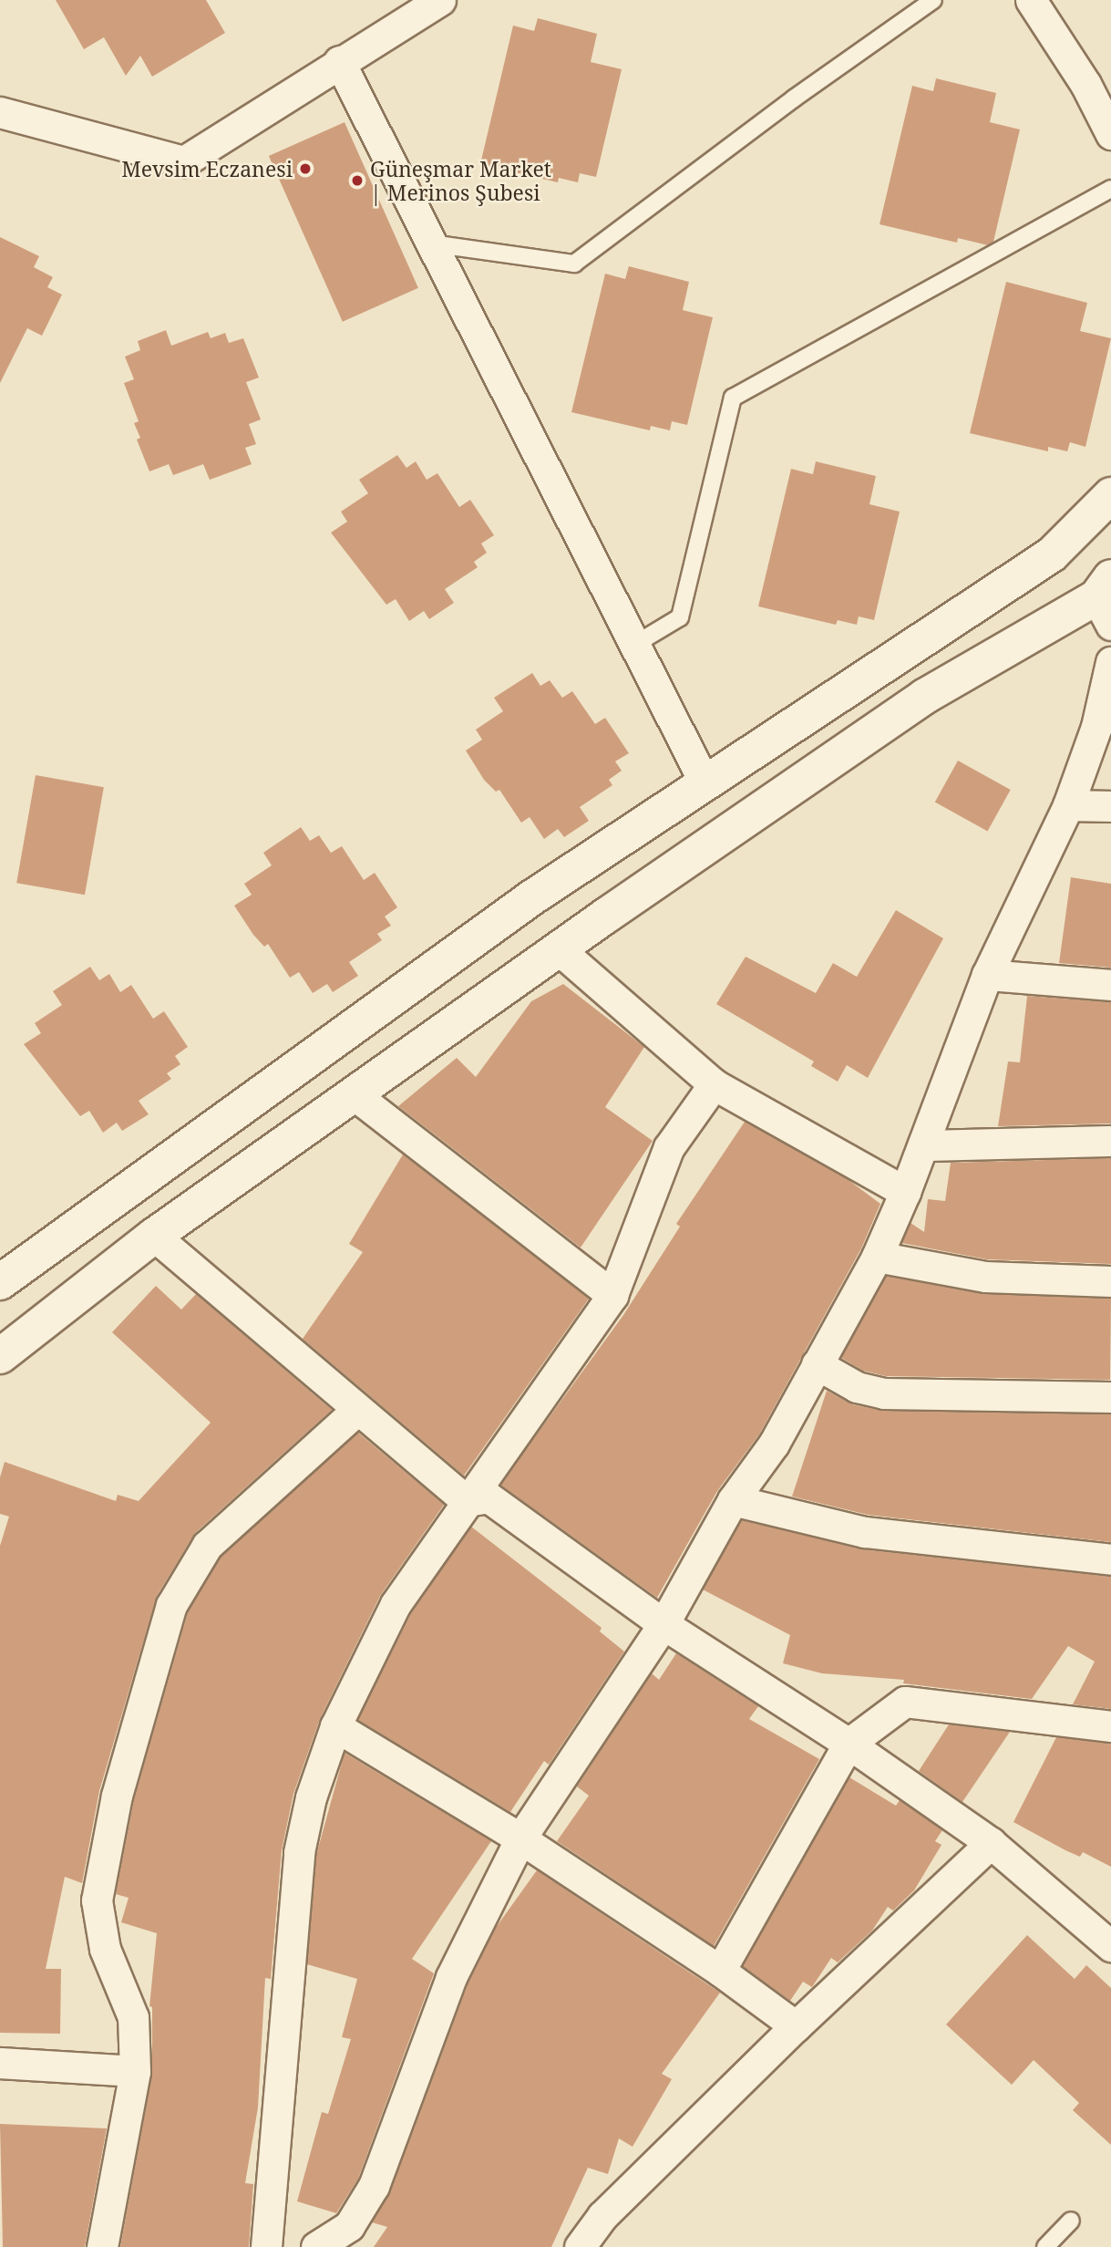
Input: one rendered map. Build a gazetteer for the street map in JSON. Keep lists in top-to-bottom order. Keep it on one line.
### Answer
{"places":["Mevsim Eczanesi","Güneşmar Market | Merinos Şubesi"]}
